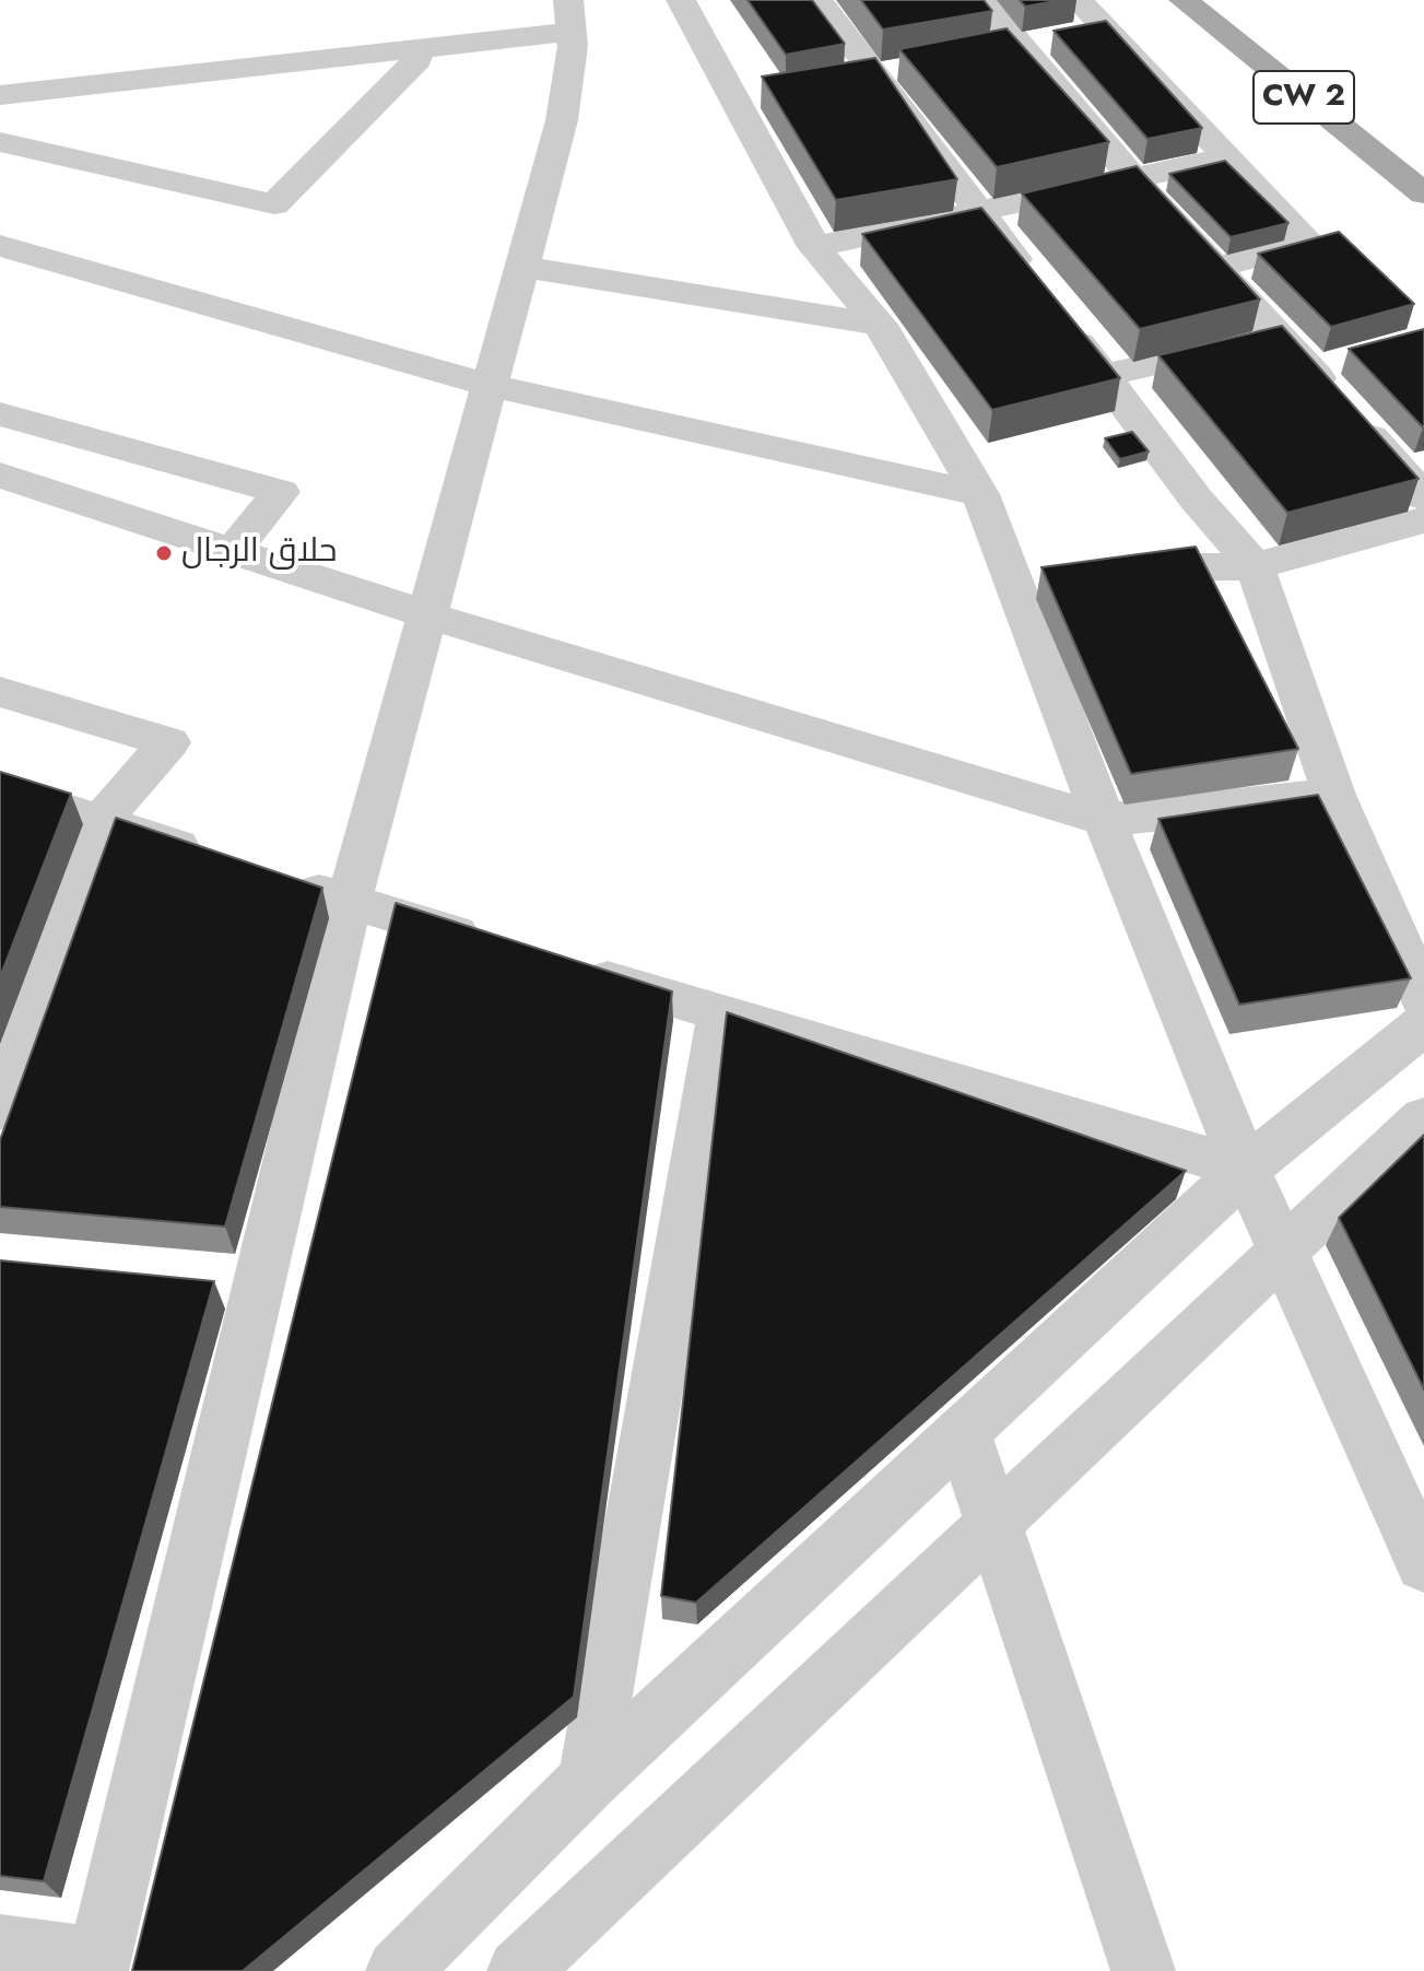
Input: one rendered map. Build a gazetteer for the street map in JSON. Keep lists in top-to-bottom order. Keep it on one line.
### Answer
{"streets":{"main road":["CW 2"]},"places":["حلاق الرجال"]}
